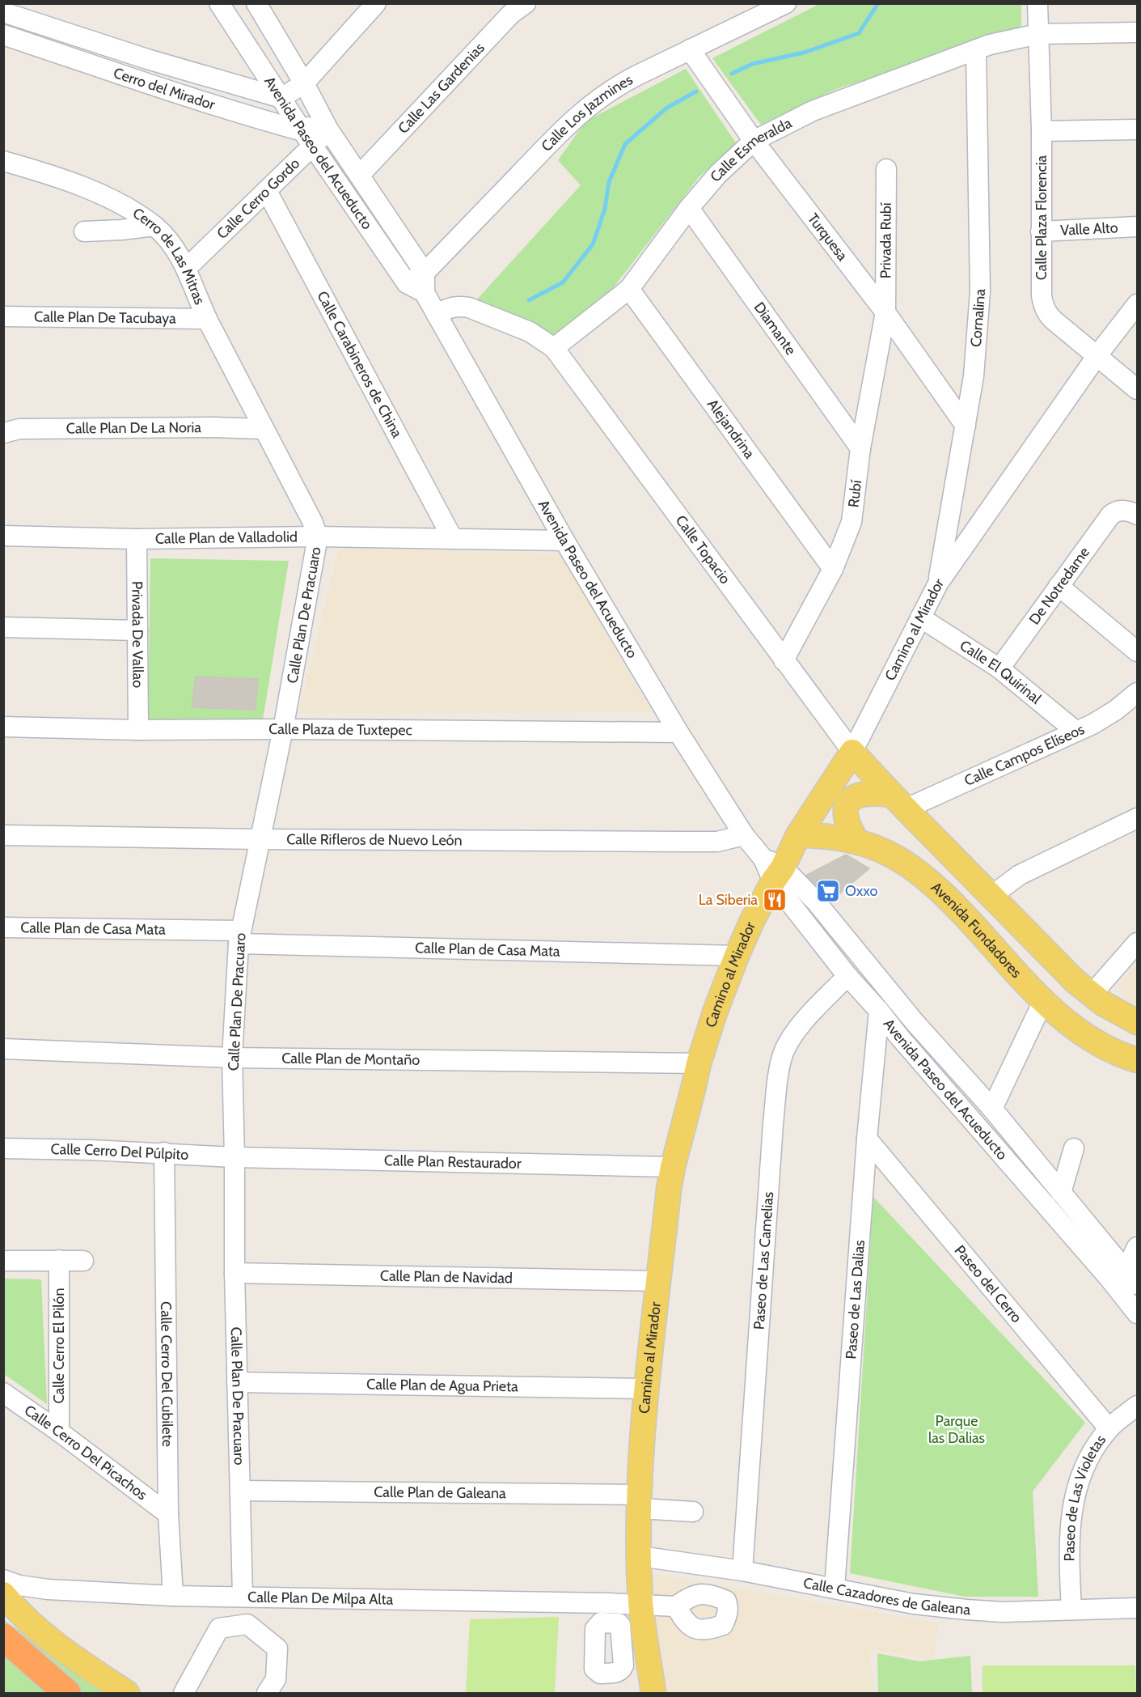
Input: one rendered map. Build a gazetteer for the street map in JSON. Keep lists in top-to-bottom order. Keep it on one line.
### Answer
{"streets":{"main road":["Camino al Mirador","Avenida Fundadores"],"street":["Cerro del Mirador","Calle Las Gardenias","Calle Los Jazmines","Avenida Paseo del Acueducto","Calle Esmeralda","Calle Cerro Gordo","Calle Plaza Florencia","Valle Alto","Turquesa","Privada Rubí","Cerro de Las Mitras","Calle Plan De Tacubaya","Cornalina","Diamante","Calle Carabineros de China","Calle Plan De La Noria","Alejandrina","Rubí","Calle Plan de Valladolid","Calle Topacio","De Notredame","Calle Plan De Pracuaro","Privada De Vallao","Calle El Quirinal","Calle Plaza de Tuxtepec","Calle Campos Elíseos","Calle Rifleros de Nuevo León","Calle Plan de Casa Mata","Calle Plan de Montaño","Calle Cerro Del Púlpito","Calle Plan Restaurador","Paseo de Las Camelias","Calle Plan de Navidad","Paseo del Cerro","Paseo de Las Dalias","Calle Cerro El Pilón","Calle Cerro Del Cubilete","Calle Plan de Agua Prieta","Calle Cerro Del Picachos","Calle Plan de Galeana","Paseo de Las Violetas","Calle Cazadores de Galeana","Calle Plan De Milpa Alta"]},"crossings":[["Cerro del Mirador","Avenida Paseo del Acueducto"],["Cerro del Mirador","Calle Cerro Gordo"],["Calle Las Gardenias","Avenida Paseo del Acueducto"],["Calle Los Jazmines","Avenida Paseo del Acueducto"],["Calle Los Jazmines","Turquesa"],["Avenida Paseo del Acueducto","Calle Cerro Gordo"],["Avenida Paseo del Acueducto","Calle Plan de Valladolid"],["Avenida Paseo del Acueducto","Camino al Mirador"],["Avenida Paseo del Acueducto","Calle Plaza de Tuxtepec"],["Avenida Paseo del Acueducto","Calle Rifleros de Nuevo León"],["Avenida Paseo del Acueducto","Paseo de Las Camelias"],["Avenida Paseo del Acueducto","Paseo de Las Dalias"],["Calle Esmeralda","Calle Plaza Florencia"],["Calle Esmeralda","Turquesa"],["Calle Esmeralda","Cornalina"],["Calle Esmeralda","Diamante"],["Calle Esmeralda","Alejandrina"],["Calle Esmeralda","Calle Topacio"],["Calle Cerro Gordo","Cerro de Las Mitras"],["Calle Cerro Gordo","Calle Carabineros de China"],["Calle Plaza Florencia","Valle Alto"],["Calle Plaza Florencia","Camino al Mirador"],["Turquesa","Privada Rubí"],["Turquesa","Cornalina"],["Turquesa","Rubí"],["Privada Rubí","Rubí"],["Cerro de Las Mitras","Calle Plan De Tacubaya"],["Cerro de Las Mitras","Calle Plan De La Noria"],["Cerro de Las Mitras","Calle Plan De Pracuaro"],["Cornalina","Camino al Mirador"],["Diamante","Rubí"],["Calle Carabineros de China","Calle Plan de Valladolid"],["Calle Plan De La Noria","Calle Plan De Pracuaro"],["Alejandrina","Rubí"],["Rubí","Calle Topacio"],["Calle Plan de Valladolid","Calle Plan De Pracuaro"],["Calle Plan de Valladolid","Privada De Vallao"],["Calle Topacio","Camino al Mirador"],["De Notredame","Calle El Quirinal"],["Calle Plan De Pracuaro","Calle Plaza de Tuxtepec"],["Calle Plan De Pracuaro","Calle Rifleros de Nuevo León"],["Calle Plan De Pracuaro","Calle Plan de Casa Mata"],["Calle Plan De Pracuaro","Calle Plan de Montaño"],["Calle Plan De Pracuaro","Calle Cerro Del Púlpito"],["Calle Plan De Pracuaro","Calle Plan Restaurador"],["Calle Plan De Pracuaro","Calle Plan de Navidad"],["Calle Plan De Pracuaro","Calle Plan de Agua Prieta"],["Calle Plan De Pracuaro","Calle Plan de Galeana"],["Calle Plan De Pracuaro","Calle Plan De Milpa Alta"],["Camino al Mirador","Calle El Quirinal"],["Camino al Mirador","Calle Plan de Casa Mata"],["Camino al Mirador","Avenida Fundadores"],["Camino al Mirador","Calle Plan de Montaño"],["Camino al Mirador","Calle Plan Restaurador"],["Camino al Mirador","Calle Plan de Navidad"],["Camino al Mirador","Calle Plan de Agua Prieta"],["Camino al Mirador","Calle Plan de Galeana"],["Camino al Mirador","Calle Cazadores de Galeana"],["Camino al Mirador","Calle Plan De Milpa Alta"],["Privada De Vallao","Calle Plaza de Tuxtepec"],["Calle El Quirinal","Calle Campos Elíseos"],["Calle Cerro Del Púlpito","Calle Plan Restaurador"],["Calle Cerro Del Púlpito","Calle Cerro Del Cubilete"],["Paseo de Las Camelias","Calle Cazadores de Galeana"],["Paseo del Cerro","Paseo de Las Dalias"],["Paseo del Cerro","Paseo de Las Violetas"],["Paseo de Las Dalias","Calle Cazadores de Galeana"],["Calle Cerro El Pilón","Calle Cerro Del Picachos"],["Calle Cerro Del Cubilete","Calle Cerro Del Picachos"],["Calle Cerro Del Cubilete","Calle Plan De Milpa Alta"],["Paseo de Las Violetas","Calle Cazadores de Galeana"]],"parks":["Parque las Dalias"],"places":{"supermarket":["Oxxo"],"restaurant":["La Siberia"]}}
